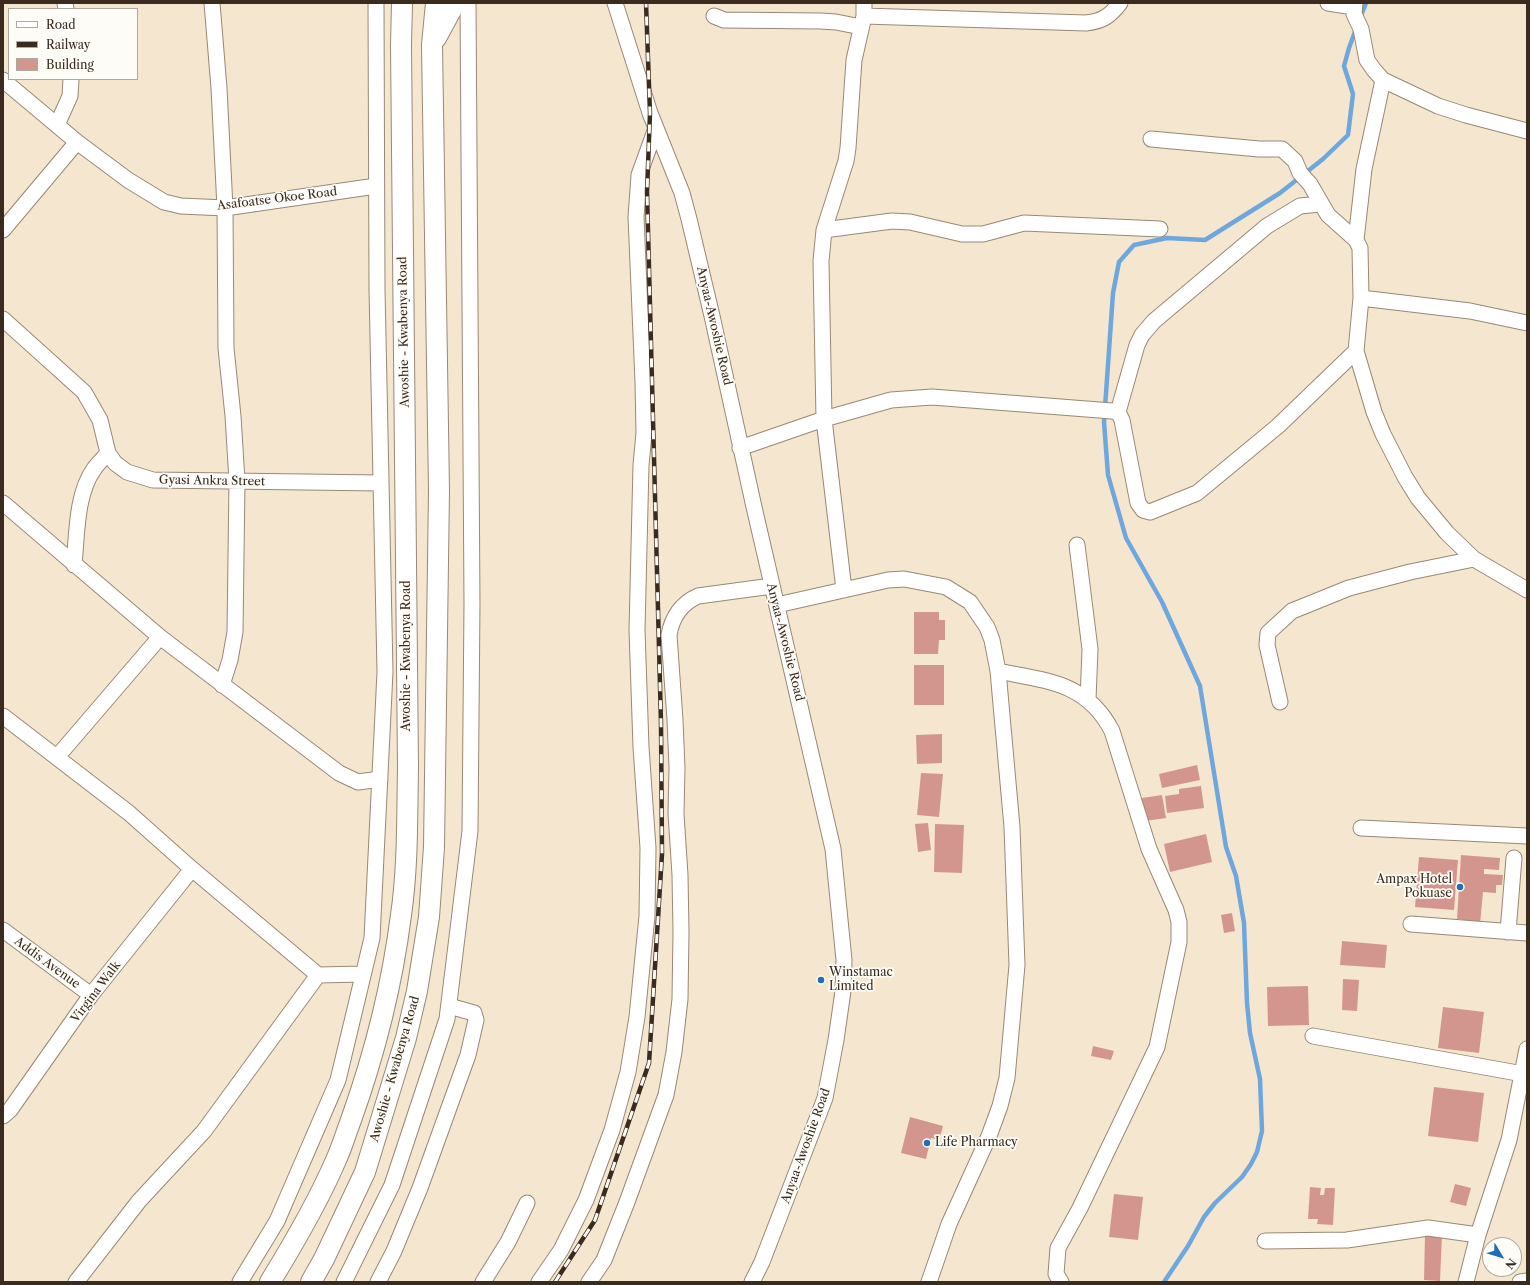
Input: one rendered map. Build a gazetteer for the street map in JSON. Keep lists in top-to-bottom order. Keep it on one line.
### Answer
{"streets":{"main road":["Awoshie - Kwabenya Road"],"street":["Asafoatse Okoe Road","Anyaa-Awoshie Road","Gyasi Ankra Street","Addis Avenue","Virgina Walk"]},"crossings":[["Addis Avenue","Virgina Walk"]],"places":["Ampax Hotel Pokuase","Winstamac Limited","Life Pharmacy"],"legend":["Road","Railway","Building"],"north":"bottom right"}
